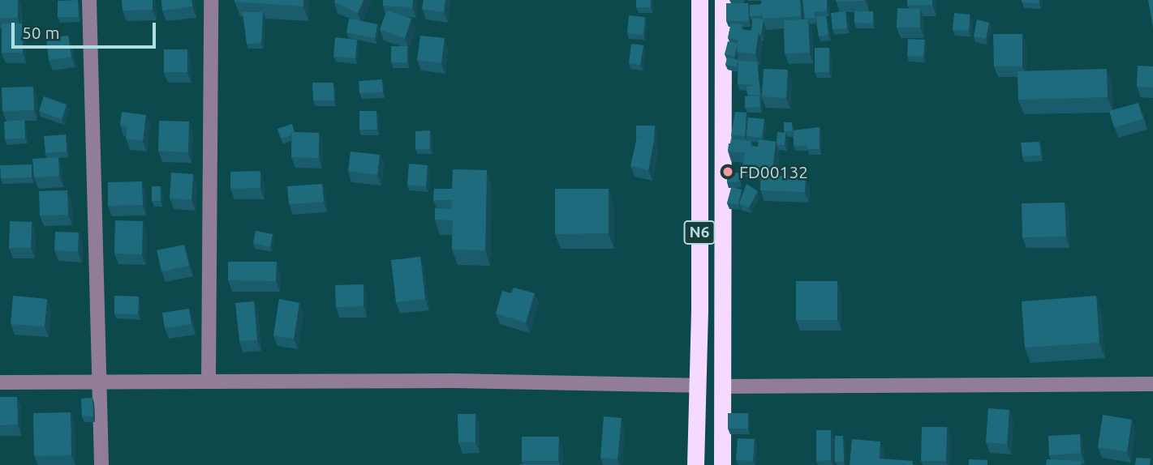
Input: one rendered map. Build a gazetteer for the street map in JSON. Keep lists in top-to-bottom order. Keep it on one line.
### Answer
{"streets":{"highway":["N6"]},"places":["FD00132"],"scale_bar":"50 m"}
